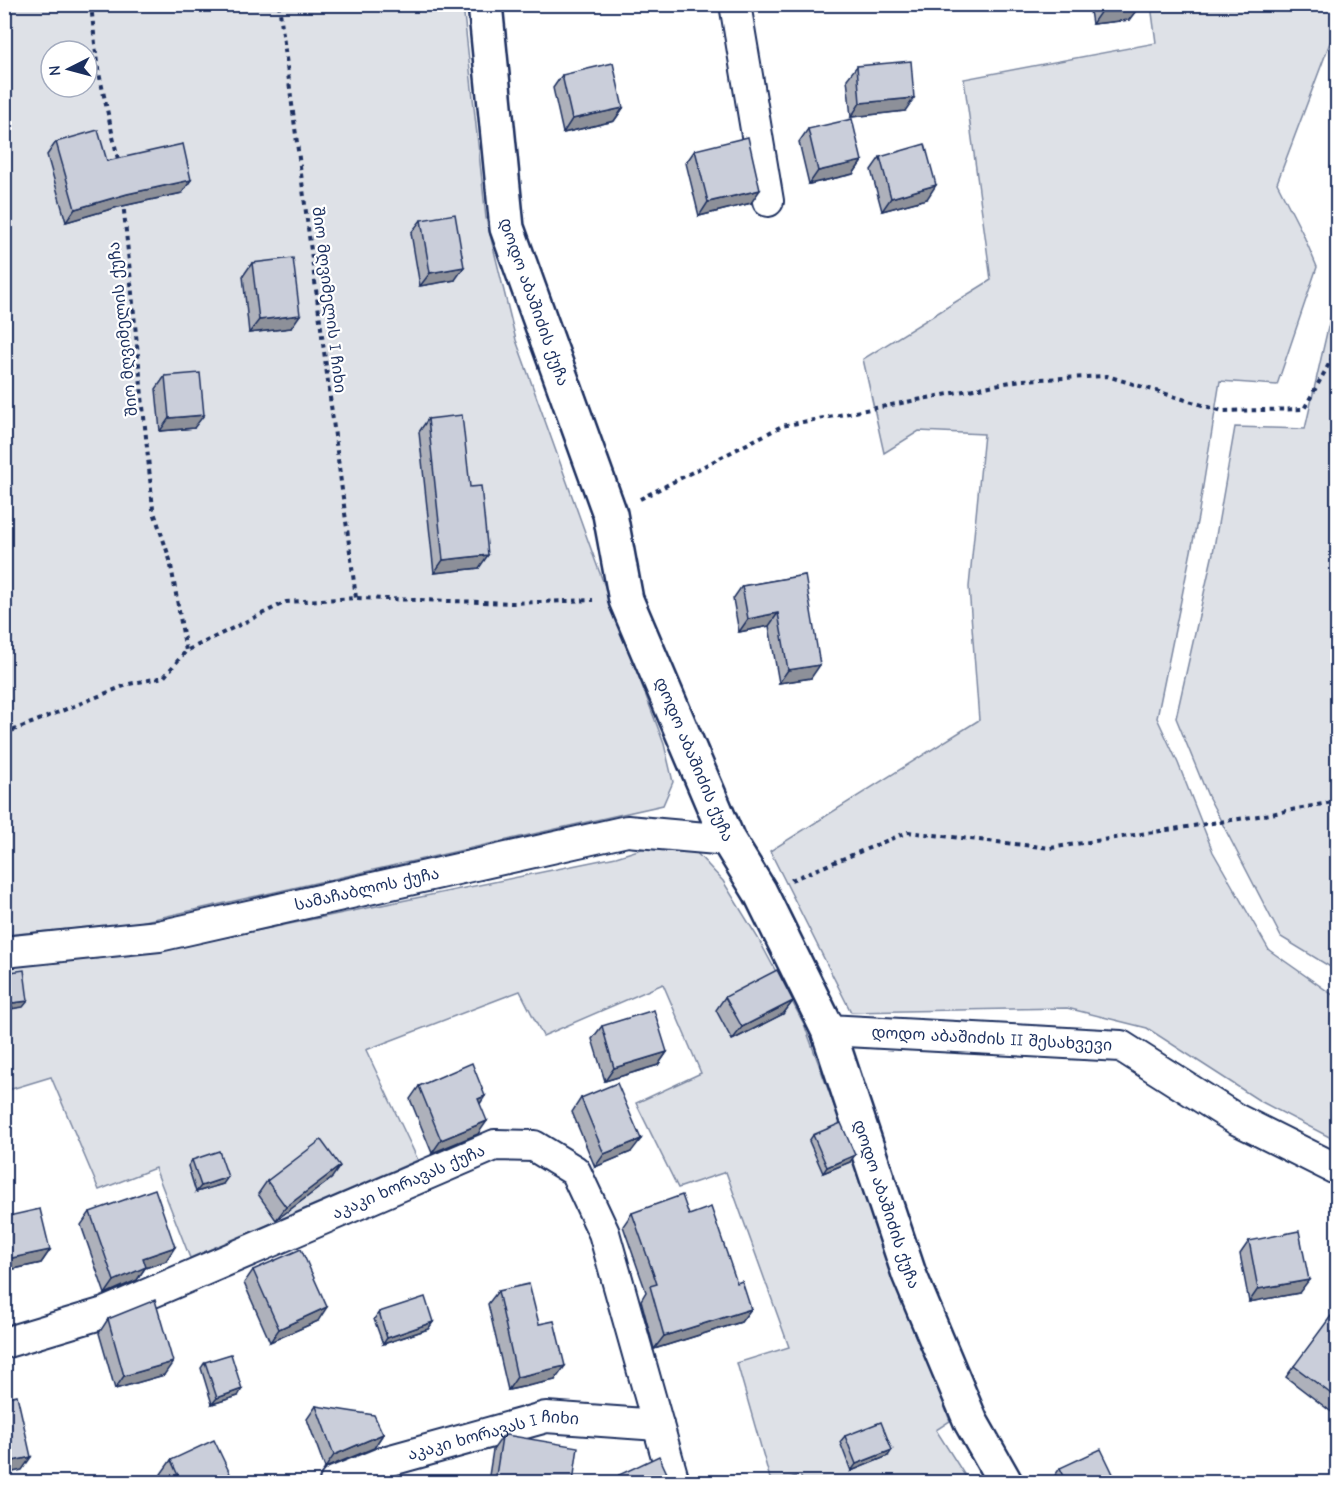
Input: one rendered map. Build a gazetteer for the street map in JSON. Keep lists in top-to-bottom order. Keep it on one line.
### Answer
{"streets":{"street":["დოდო აბაშიძის ქუჩა","სამაჩაბლოს ქუჩა","დოდო აბაშიძის II შესახვევი","აკაკი ხორავას ქუჩა","აკაკი ხორავას I ჩიხი"],"path":["შიო მღვიმელის I ჩიხი","შიო მღვიმელის ქუჩა"]},"crossings":[["დოდო აბაშიძის ქუჩა","სამაჩაბლოს ქუჩა"],["დოდო აბაშიძის ქუჩა","დოდო აბაშიძის II შესახვევი"],["აკაკი ხორავას ქუჩა","აკაკი ხორავას I ჩიხი"]],"north":"left"}
